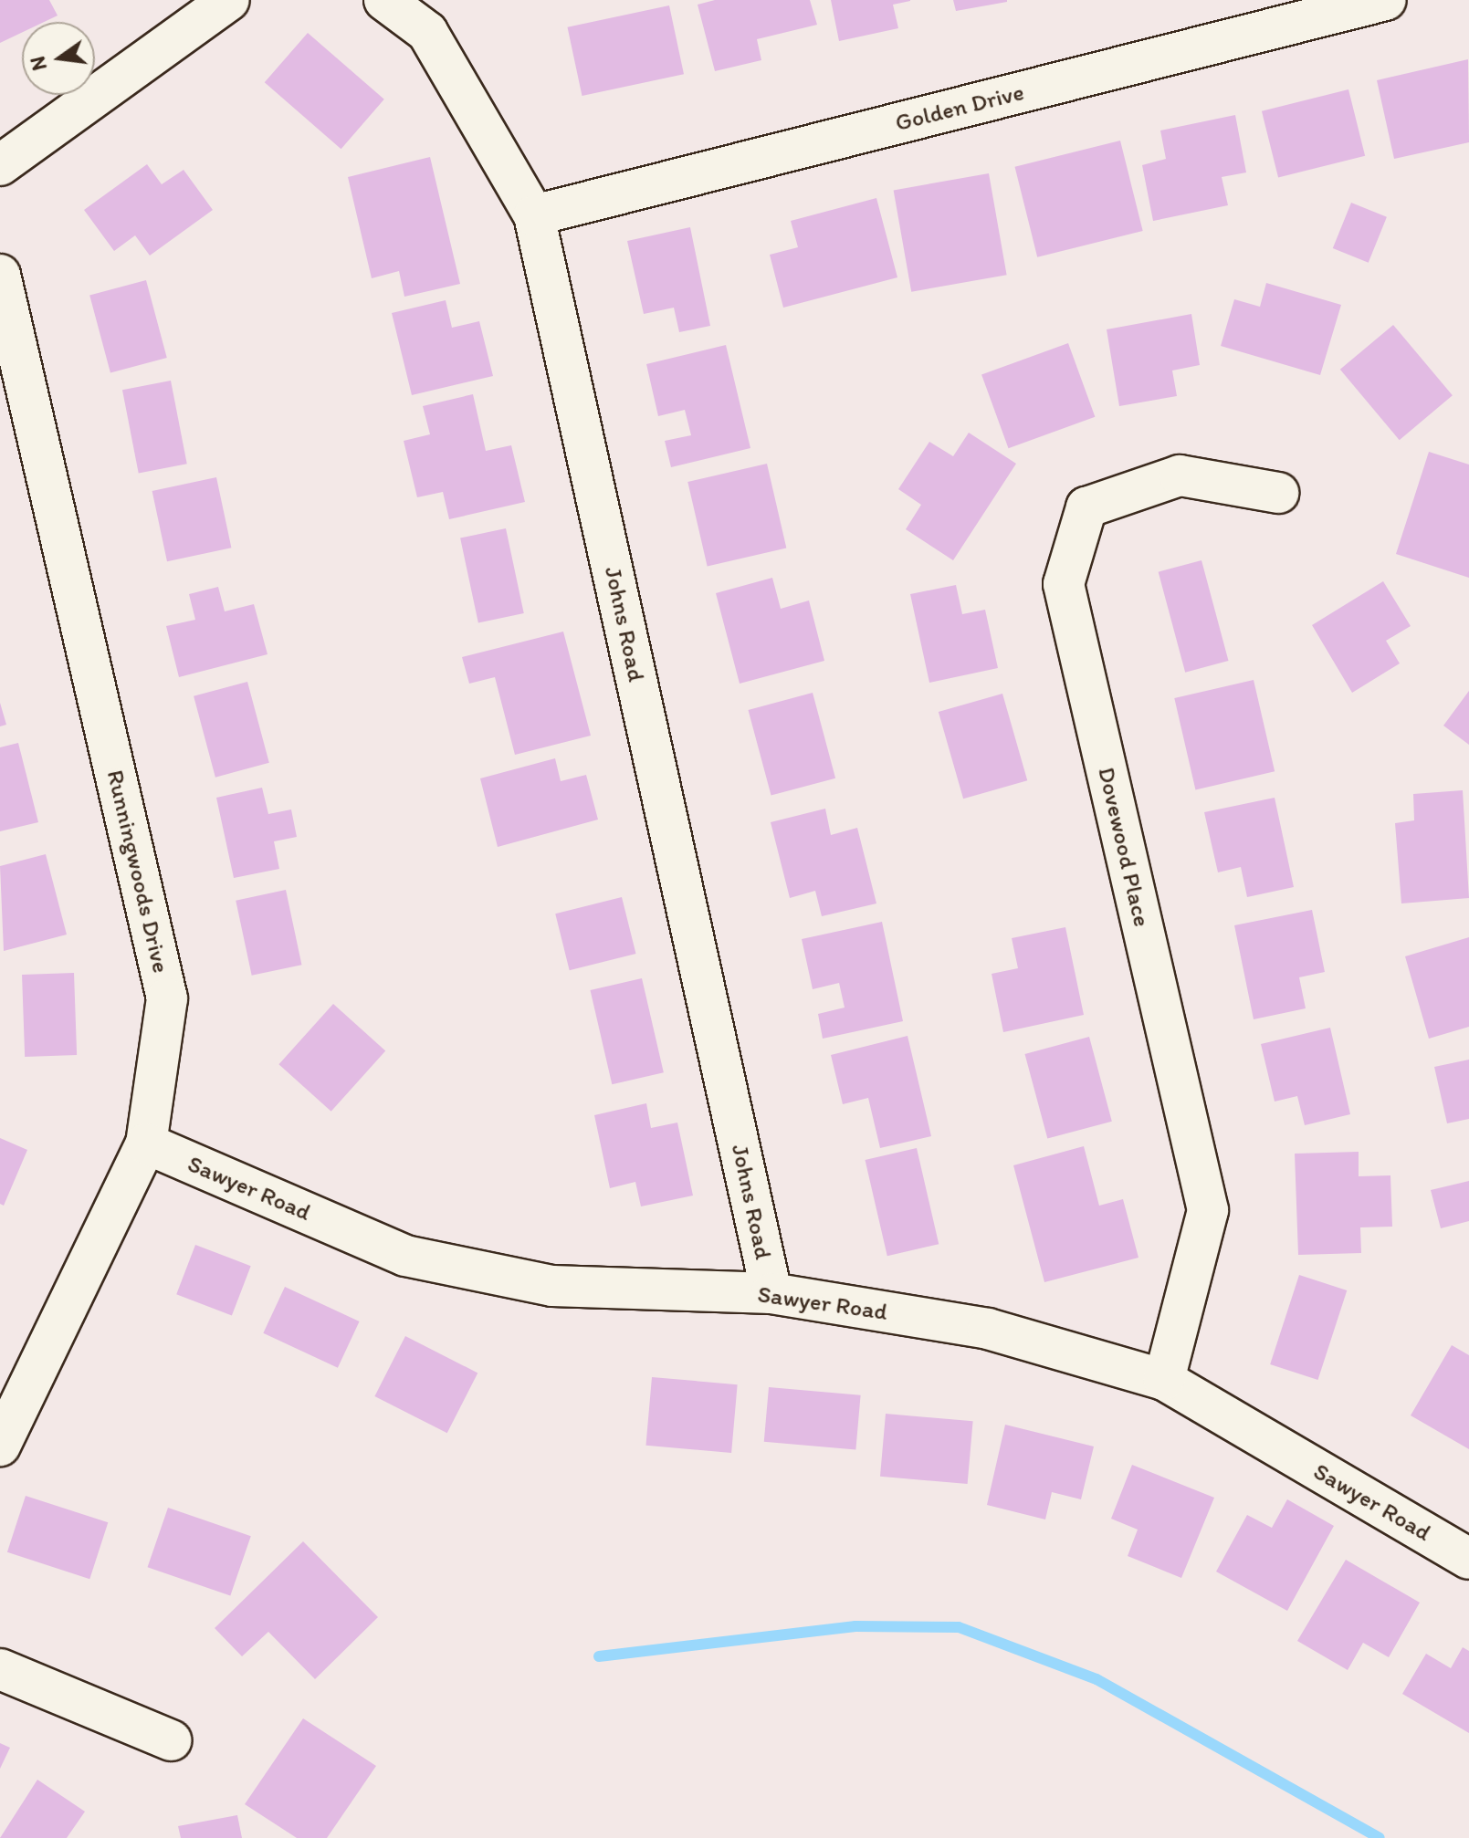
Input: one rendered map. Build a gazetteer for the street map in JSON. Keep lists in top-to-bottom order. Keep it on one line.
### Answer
{"streets":{"street":["Golden Drive","Johns Road","Dovewood Place","Runningwoods Drive","Sawyer Road"]},"crossings":[["Golden Drive","Johns Road"],["Johns Road","Sawyer Road"],["Dovewood Place","Sawyer Road"],["Runningwoods Drive","Sawyer Road"]],"north":"left"}
